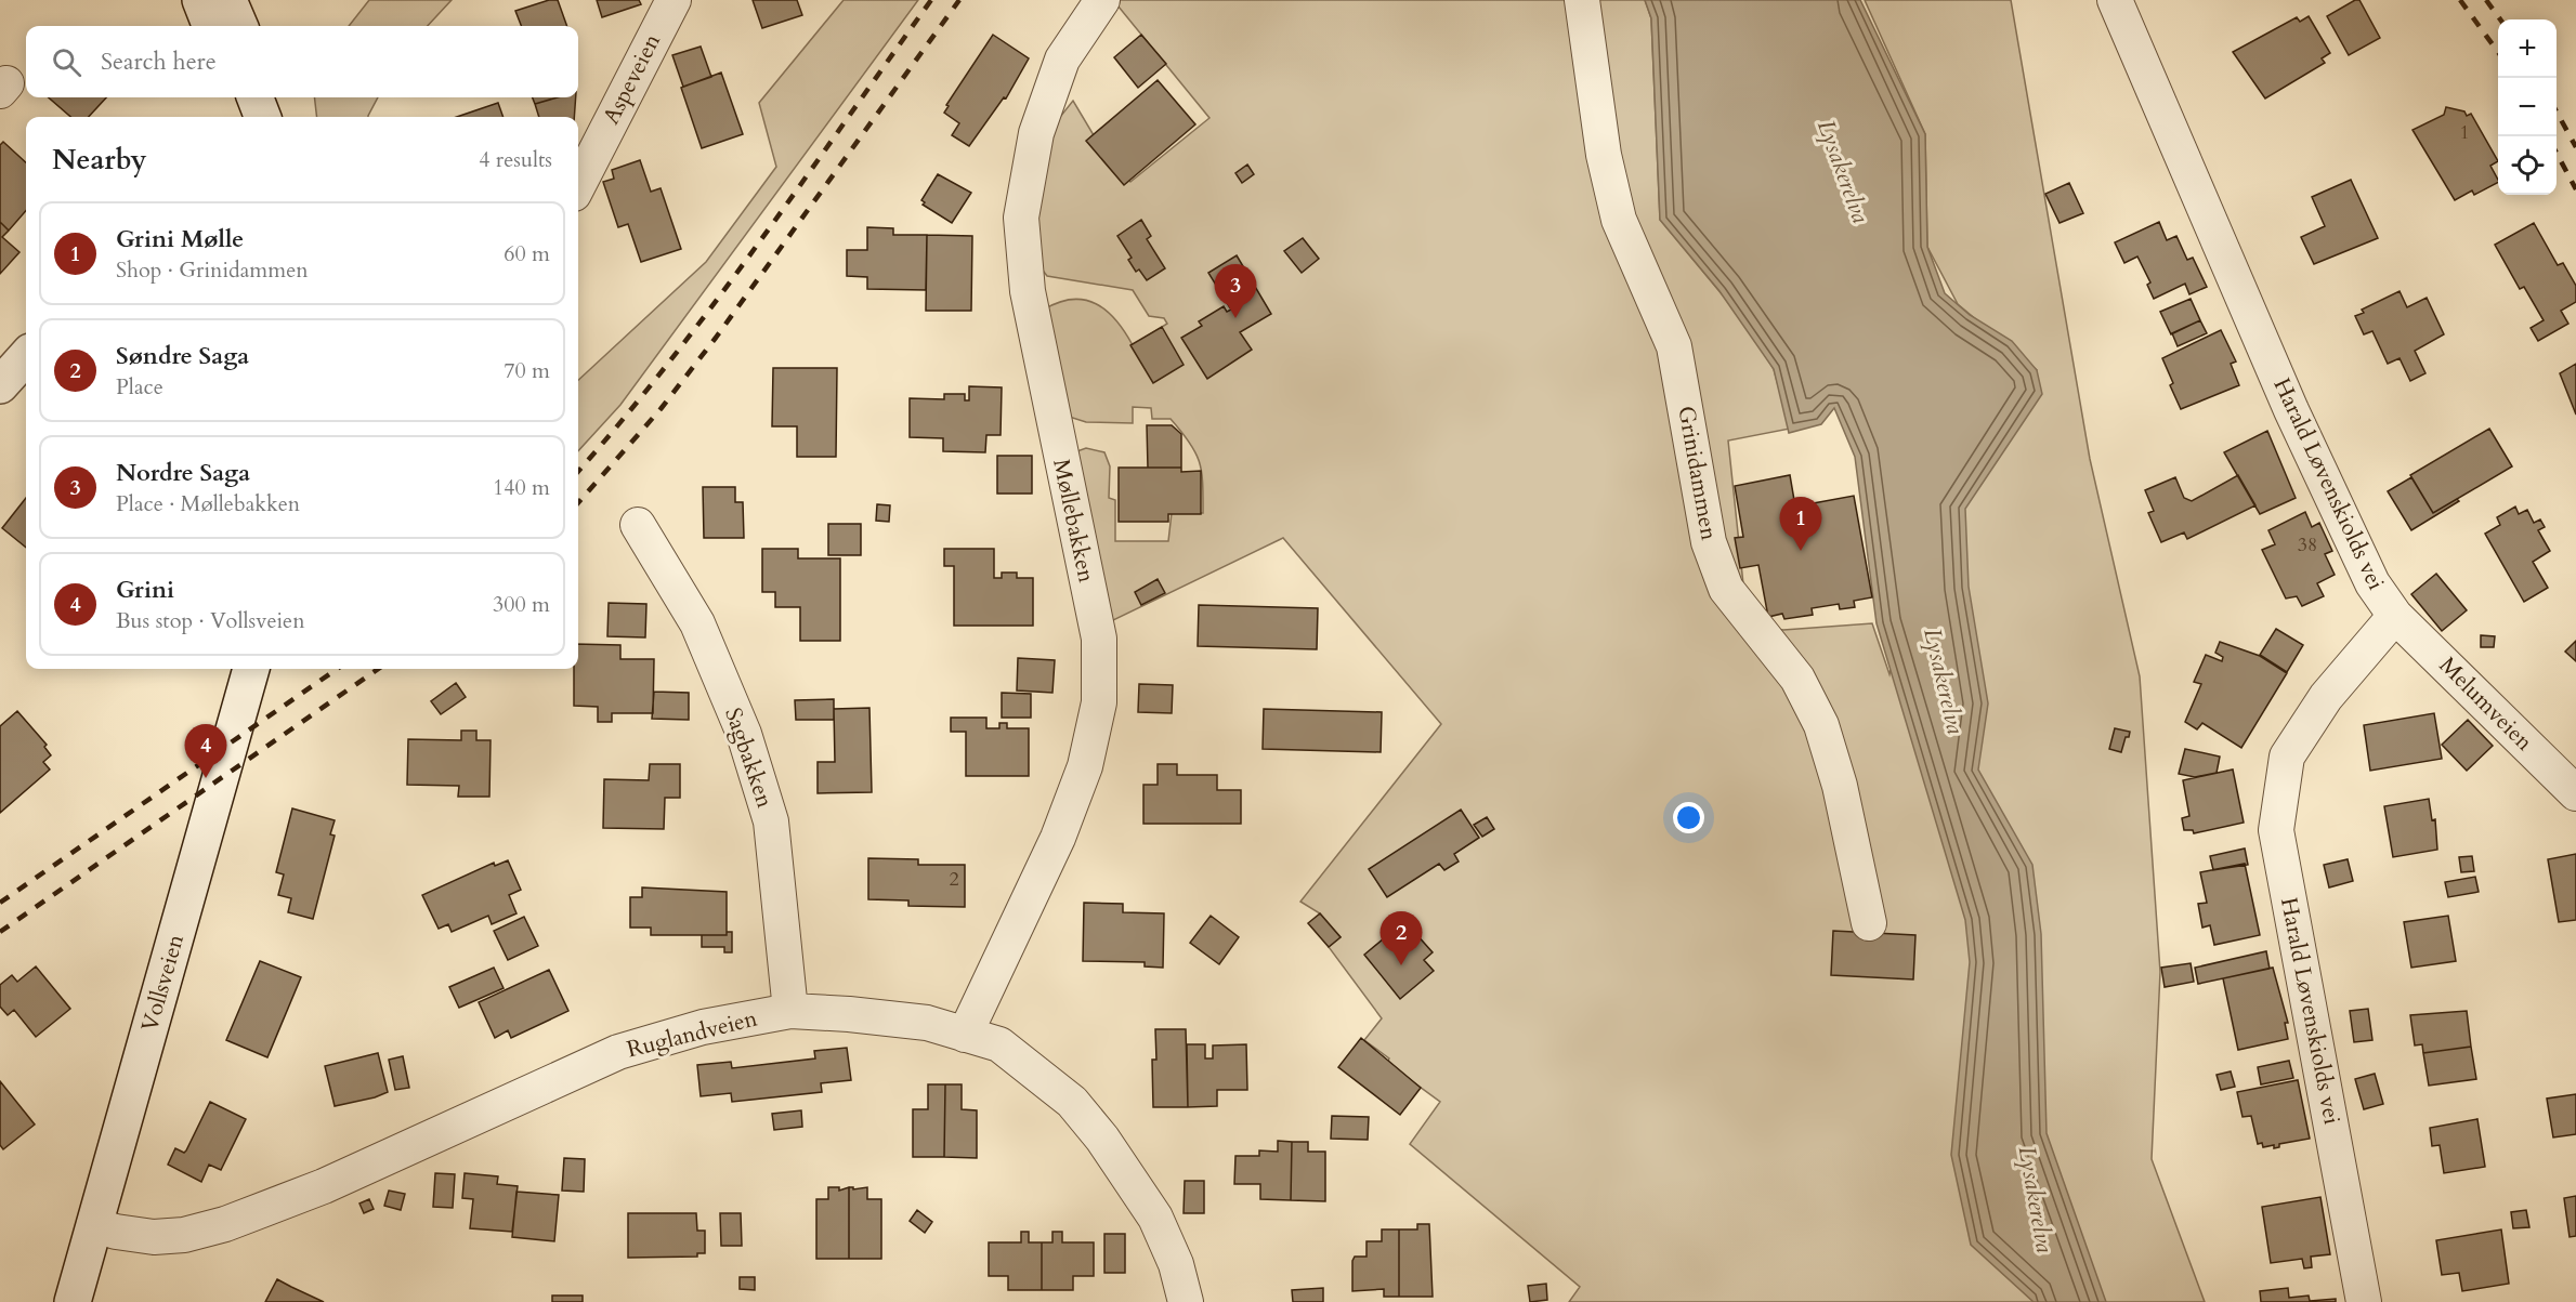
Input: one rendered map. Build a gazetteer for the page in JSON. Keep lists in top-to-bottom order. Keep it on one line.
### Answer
{"streets":{"main road":["Vollsveien"],"street":["Aspeveien","Grinidammen","Harald Løvenskiolds vei","Møllebakken","Melumveien","Sagbakken","Ruglandveien"]},"crossings":[["Harald Løvenskiolds vei","Melumveien"],["Møllebakken","Ruglandveien"],["Sagbakken","Ruglandveien"],["Vollsveien","Ruglandveien"]],"water":["Lysakerelva"],"house_numbers":["1","38","2"],"page":{"map_buttons":["+","−"],"search":"Search here","heading":["Nearby","4 results"],"list":[{"mark":"1","name":"Grini Mølle","note":"Shop · Grinidammen","value":"60 m"},{"mark":"2","name":"Søndre Saga","note":"Place","value":"70 m"},{"mark":"3","name":"Nordre Saga","note":"Place · Møllebakken","value":"140 m"},{"mark":"4","name":"Grini","note":"Bus stop · Vollsveien","value":"300 m"}],"pins":["3","1","4","2"]}}
